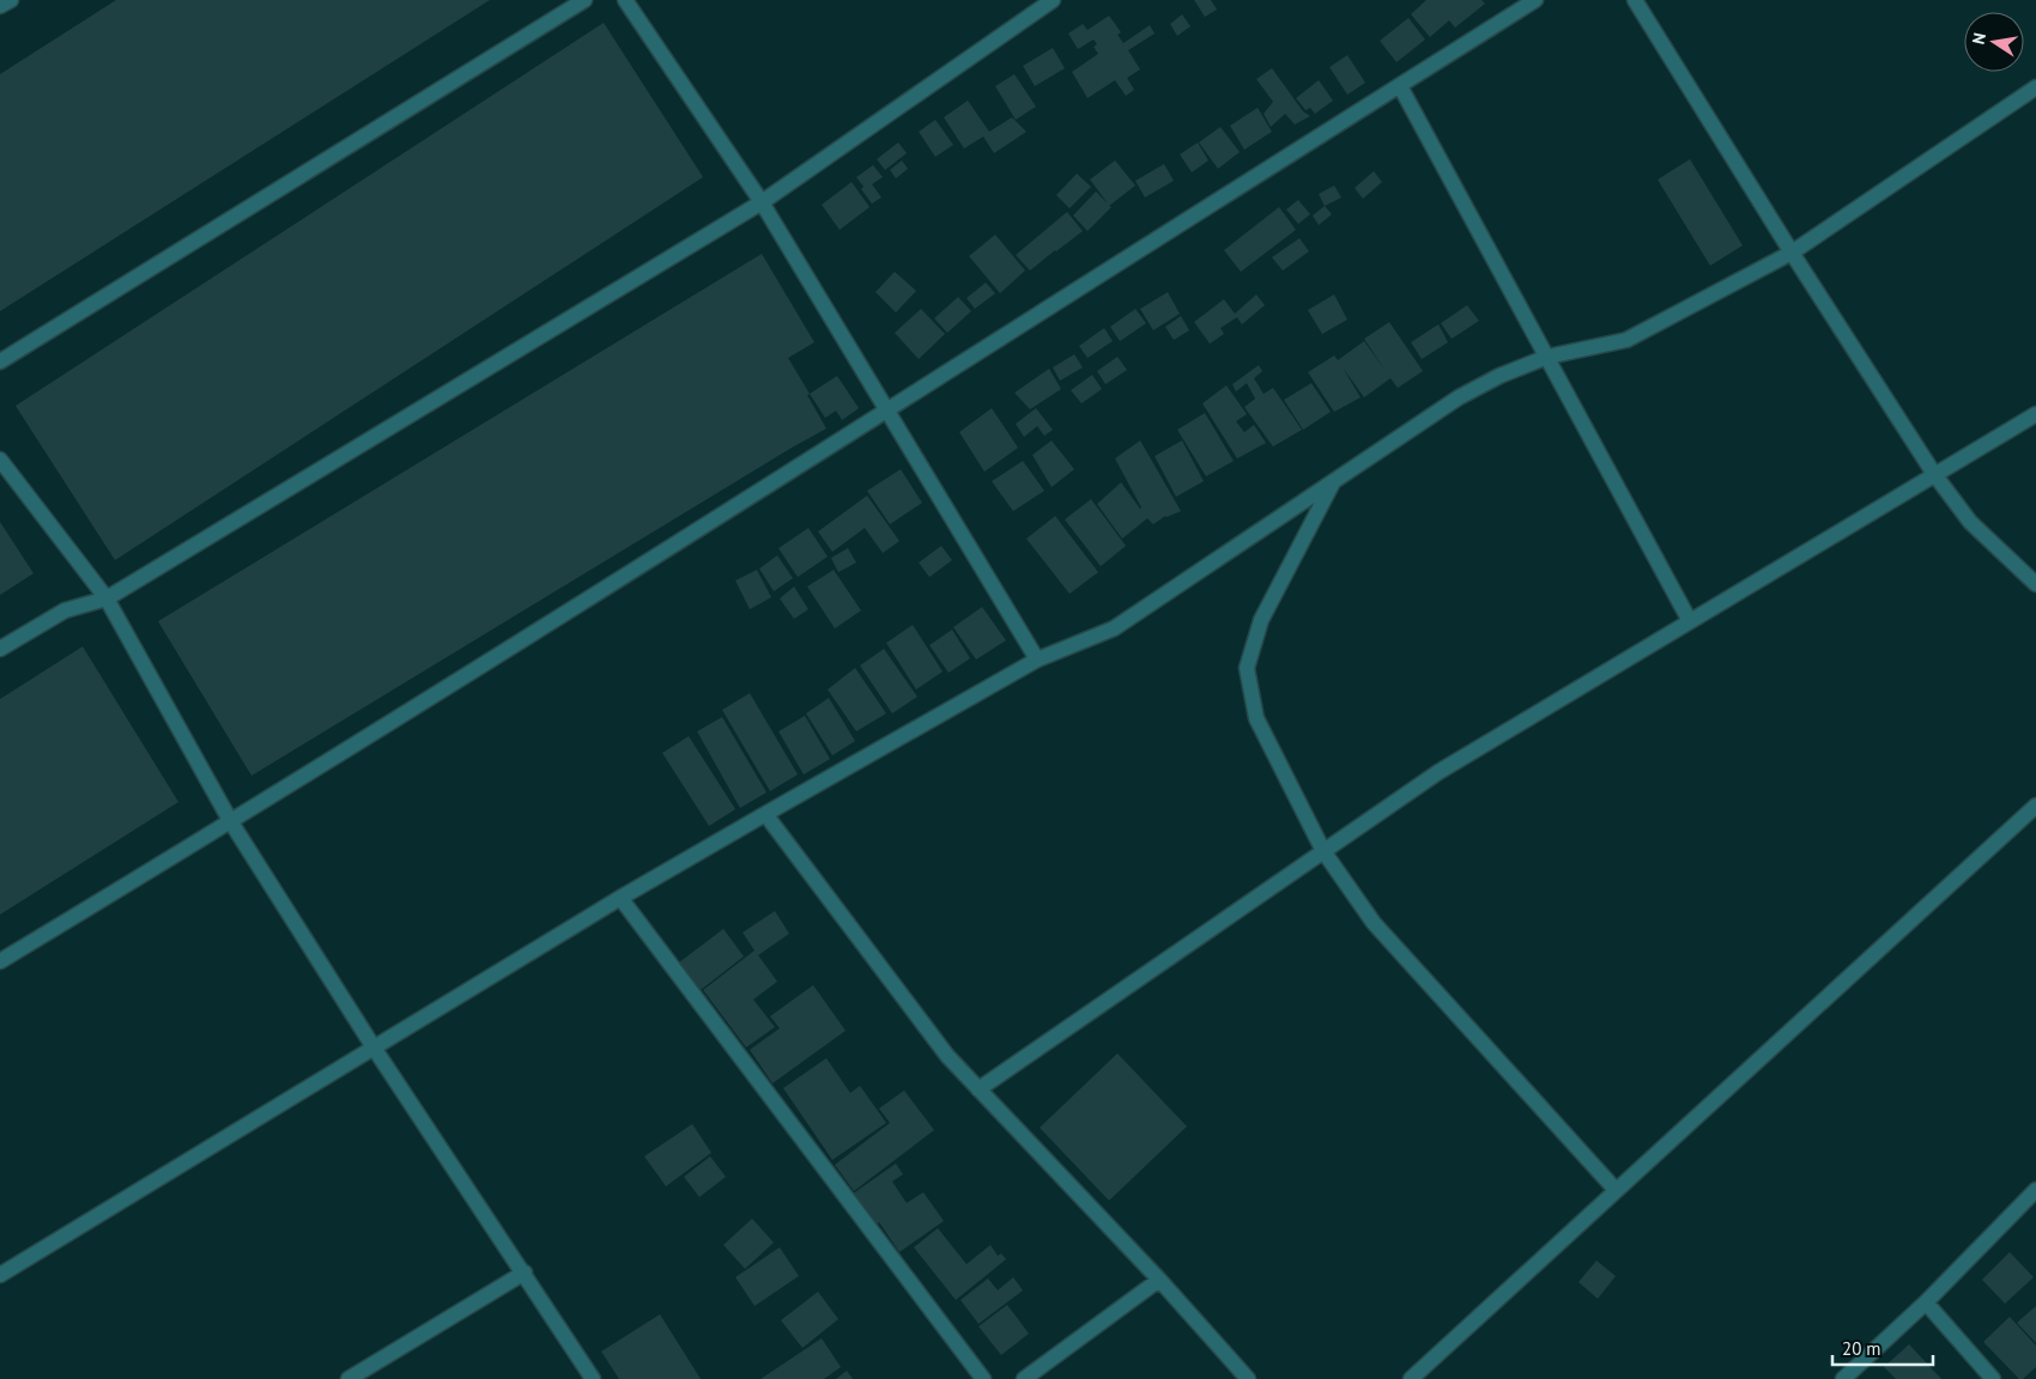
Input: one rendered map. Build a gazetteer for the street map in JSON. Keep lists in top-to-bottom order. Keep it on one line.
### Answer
{"scale_bar":"20 m","north":"left"}
